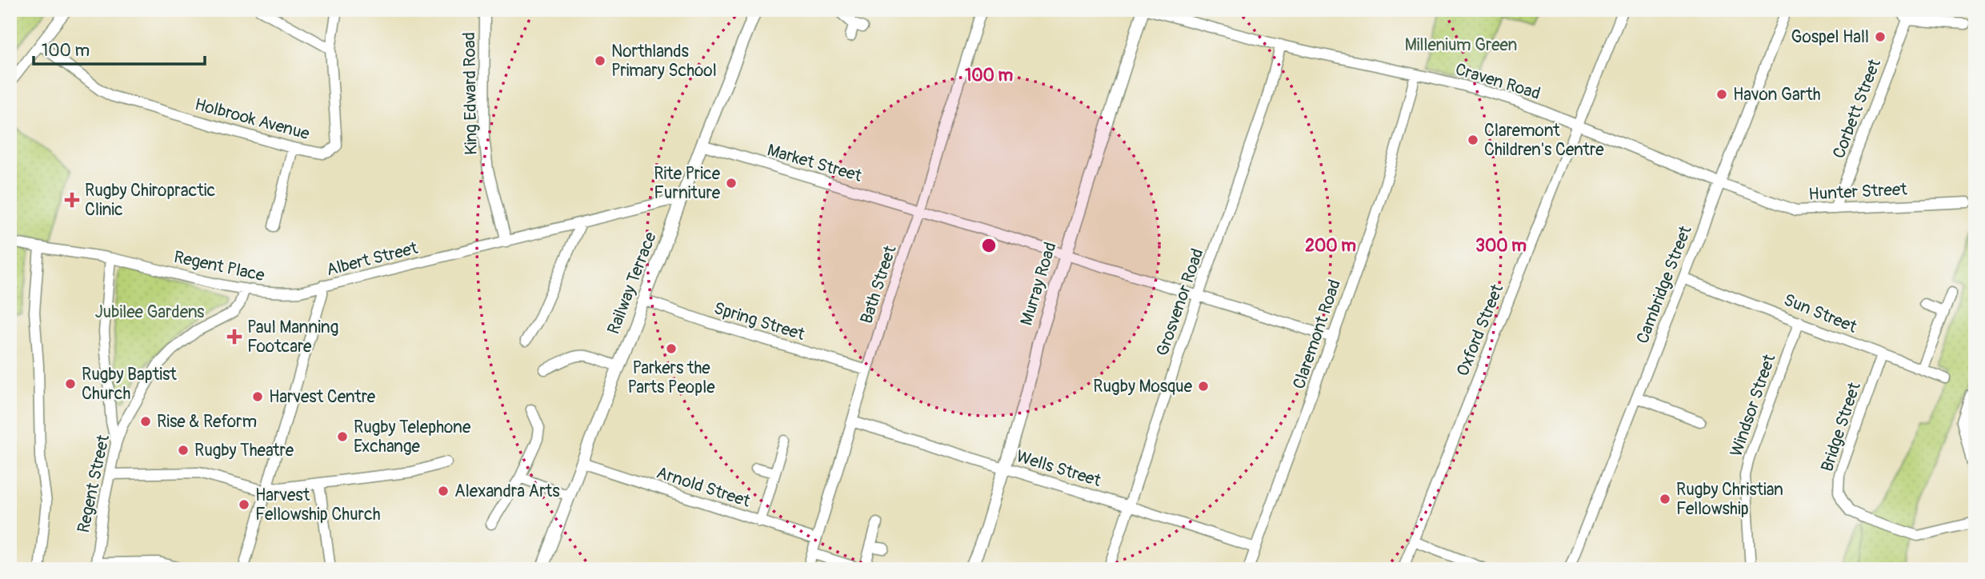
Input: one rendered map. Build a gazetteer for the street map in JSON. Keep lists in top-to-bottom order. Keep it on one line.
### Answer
{"streets":{"street":["Craven Road","King Edward Road","Corbett Street","Holbrook Avenue","Market Street","Hunter Street","Albert Street","Regent Place","Railway Terrace","Murray Road","Bath Street","Cambridge Street","Grosvenor Road","Sun Street","Spring Street","Oxford Street","Claremont Road","Windsor Street","Bridge Street","Wells Street","Regent Street","Arnold Street"]},"crossings":[["Craven Road","Hunter Street"],["Craven Road","Murray Road"],["Craven Road","Cambridge Street"],["Craven Road","Grosvenor Road"],["Craven Road","Oxford Street"],["Craven Road","Claremont Road"],["King Edward Road","Albert Street"],["Corbett Street","Hunter Street"],["Market Street","Railway Terrace"],["Market Street","Murray Road"],["Market Street","Bath Street"],["Market Street","Grosvenor Road"],["Market Street","Claremont Road"],["Hunter Street","Cambridge Street"],["Albert Street","Regent Place"],["Albert Street","Railway Terrace"],["Regent Place","Regent Street"],["Railway Terrace","Spring Street"],["Railway Terrace","Arnold Street"],["Murray Road","Wells Street"],["Bath Street","Spring Street"],["Bath Street","Wells Street"],["Bath Street","Arnold Street"],["Cambridge Street","Sun Street"],["Grosvenor Road","Wells Street"],["Sun Street","Windsor Street"],["Sun Street","Bridge Street"],["Claremont Road","Wells Street"]],"parks":["Millenium Green","Jubilee Gardens"],"places":{"other":["Gospel Hall","Northlands Primary School","Havon Garth","Claremont Children's Centre","Rite Price Furniture","Parkers the Parts People","Rugby Baptist Church","Rugby Mosque","Harvest Centre","Rise & Reform","Rugby Telephone Exchange","Rugby Theatre","Alexandra Arts","Rugby Christian Fellowship","Harvest Fellowship Church"],"health":["Rugby Chiropractic Clinic","Paul Manning Footcare"]},"scale_bar":"100 m","rings":["100 m","200 m","300 m"]}
